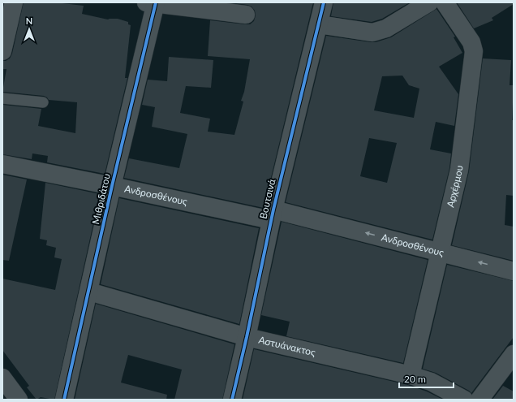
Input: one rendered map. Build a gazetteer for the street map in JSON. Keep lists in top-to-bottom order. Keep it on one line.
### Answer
{"streets":{"street":["Αρχέρμου","Ανδροσθένους","Μιθριδάτου","Βουτσινά","Αστυάνακτος"]},"crossings":[["Αρχέρμου","Ανδροσθένους"],["Αρχέρμου","Αστυάνακτος"],["Ανδροσθένους","Μιθριδάτου"],["Ανδροσθένους","Βουτσινά"],["Μιθριδάτου","Αστυάνακτος"],["Βουτσινά","Αστυάνακτος"]],"one_way":["Ανδροσθένους"],"scale_bar":"20 m","north":"top"}
